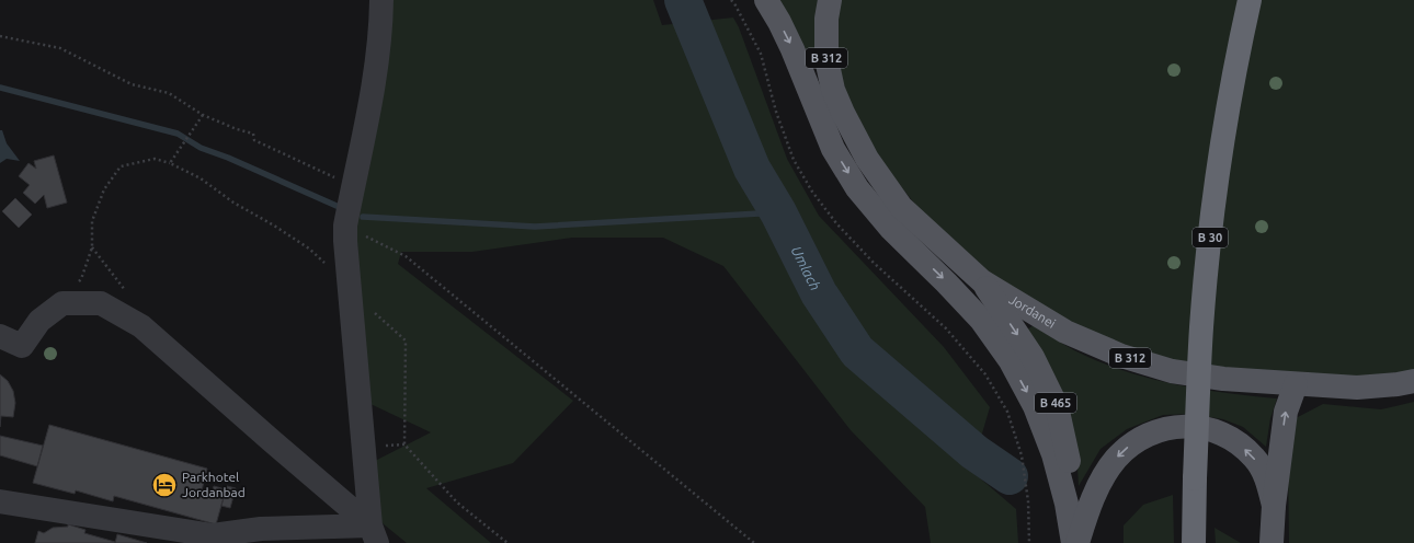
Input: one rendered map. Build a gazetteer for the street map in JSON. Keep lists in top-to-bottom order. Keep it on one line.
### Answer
{"streets":{"highway":["B 30"],"main road":["B 312","Jordanei","B 465"]},"crossings":[["Jordanei","B 465"]],"water":["Umlach"],"places":{"hotel":["Parkhotel Jordanbad"]}}
